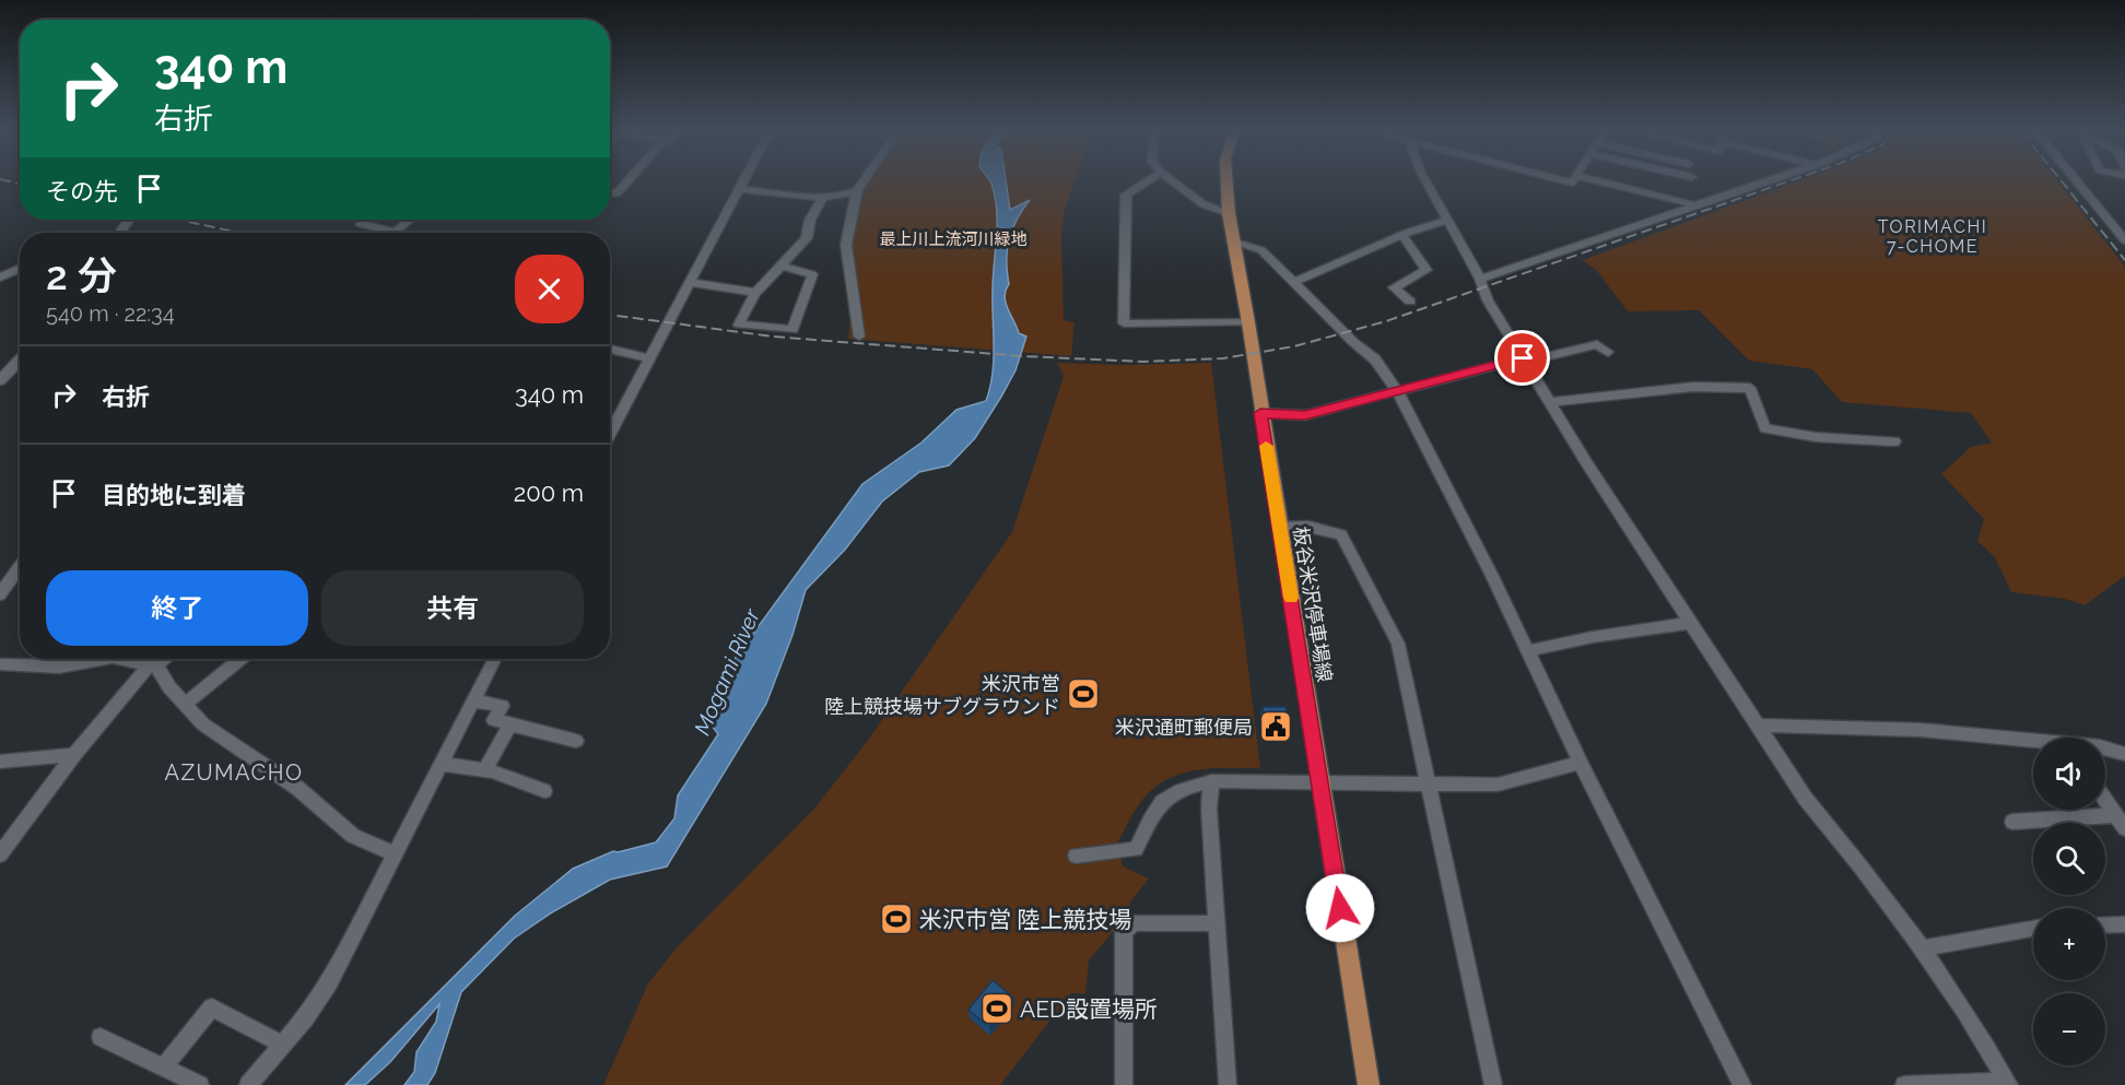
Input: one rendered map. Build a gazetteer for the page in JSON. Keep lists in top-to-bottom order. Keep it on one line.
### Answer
{"streets":{"main road":["板谷米沢停車場線"]},"districts":["TORIMACHI 7-CHOME","AZUMACHO"],"water":["Mogami River"],"parks":["最上川上流河川緑地"],"places":{"sports":["米沢市営 陸上競技場サブグラウンド","米沢市営 陸上競技場","AED設置場所"],"public building":["米沢通町郵便局"]},"page":{"turn":["340 m","右折"],"then":"その先","heading":["2 分","540 m · 22:34"],"list":[{"name":"右折","value":"340 m"},{"name":"目的地に到着","value":"200 m"}],"buttons":["終了","共有"],"map_buttons":["+","−"]}}
